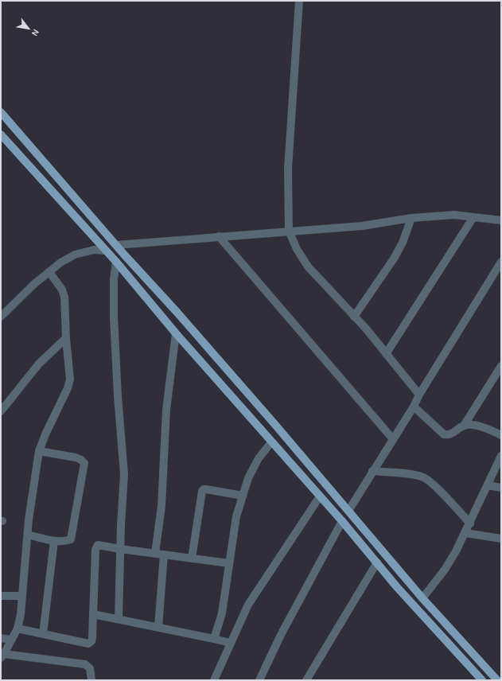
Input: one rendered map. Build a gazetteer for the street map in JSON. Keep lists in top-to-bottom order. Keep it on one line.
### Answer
{"north":"bottom right"}
